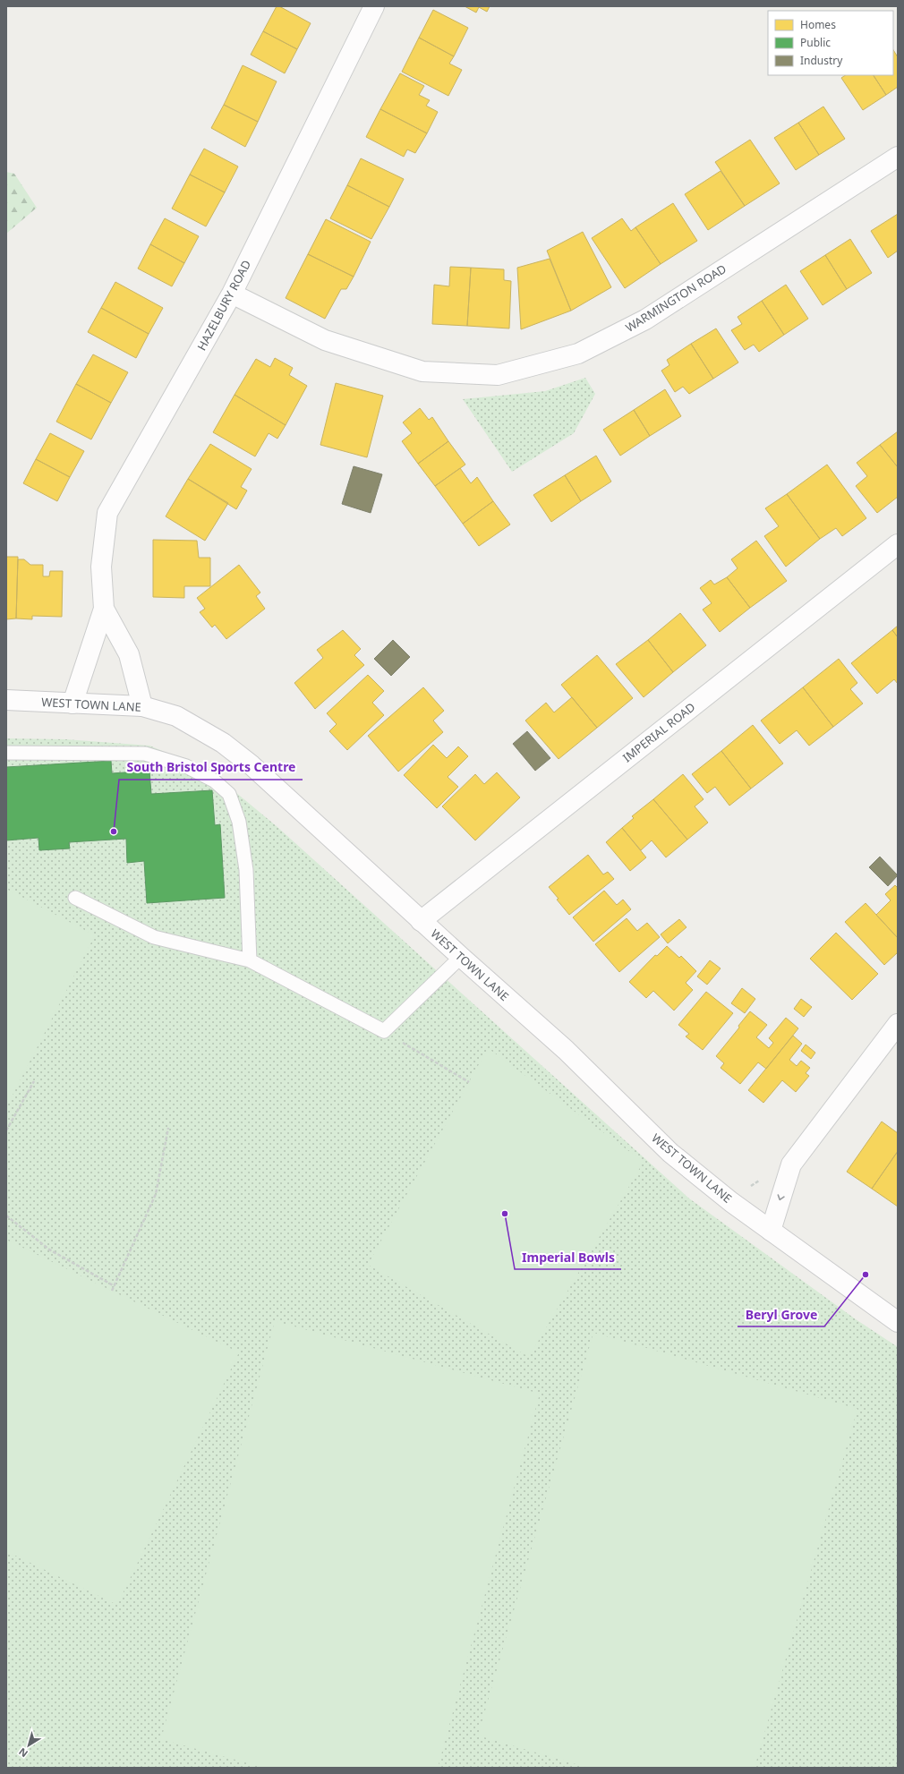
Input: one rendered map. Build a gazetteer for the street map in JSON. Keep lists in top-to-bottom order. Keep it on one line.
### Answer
{"streets":{"street":["WARMINGTON ROAD","HAZELBURY ROAD","WEST TOWN LANE","IMPERIAL ROAD"]},"crossings":[["WARMINGTON ROAD","HAZELBURY ROAD"],["HAZELBURY ROAD","WEST TOWN LANE"],["WEST TOWN LANE","IMPERIAL ROAD"]],"places":["South Bristol Sports Centre","Imperial Bowls","Beryl Grove"],"legend":["Homes","Public","Industry"],"north":"bottom left"}
